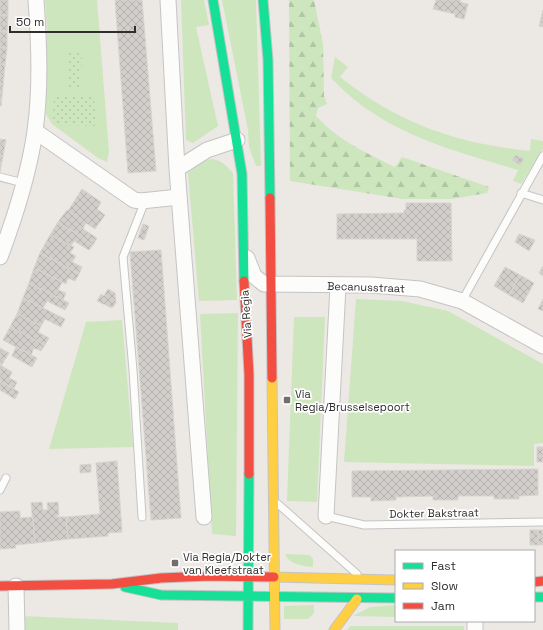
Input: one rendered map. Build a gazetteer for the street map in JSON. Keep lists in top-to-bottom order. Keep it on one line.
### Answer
{"streets":{"main road":["Via Regia"],"street":["Becanusstraat"],"lane":["Dokter Bakstraat"]},"places":{"transit":["Via Regia/Brusselsepoort","Via Regia/Dokter van Kleefstraat"]},"legend":["Fast","Slow","Jam"],"scale_bar":"50 m"}
